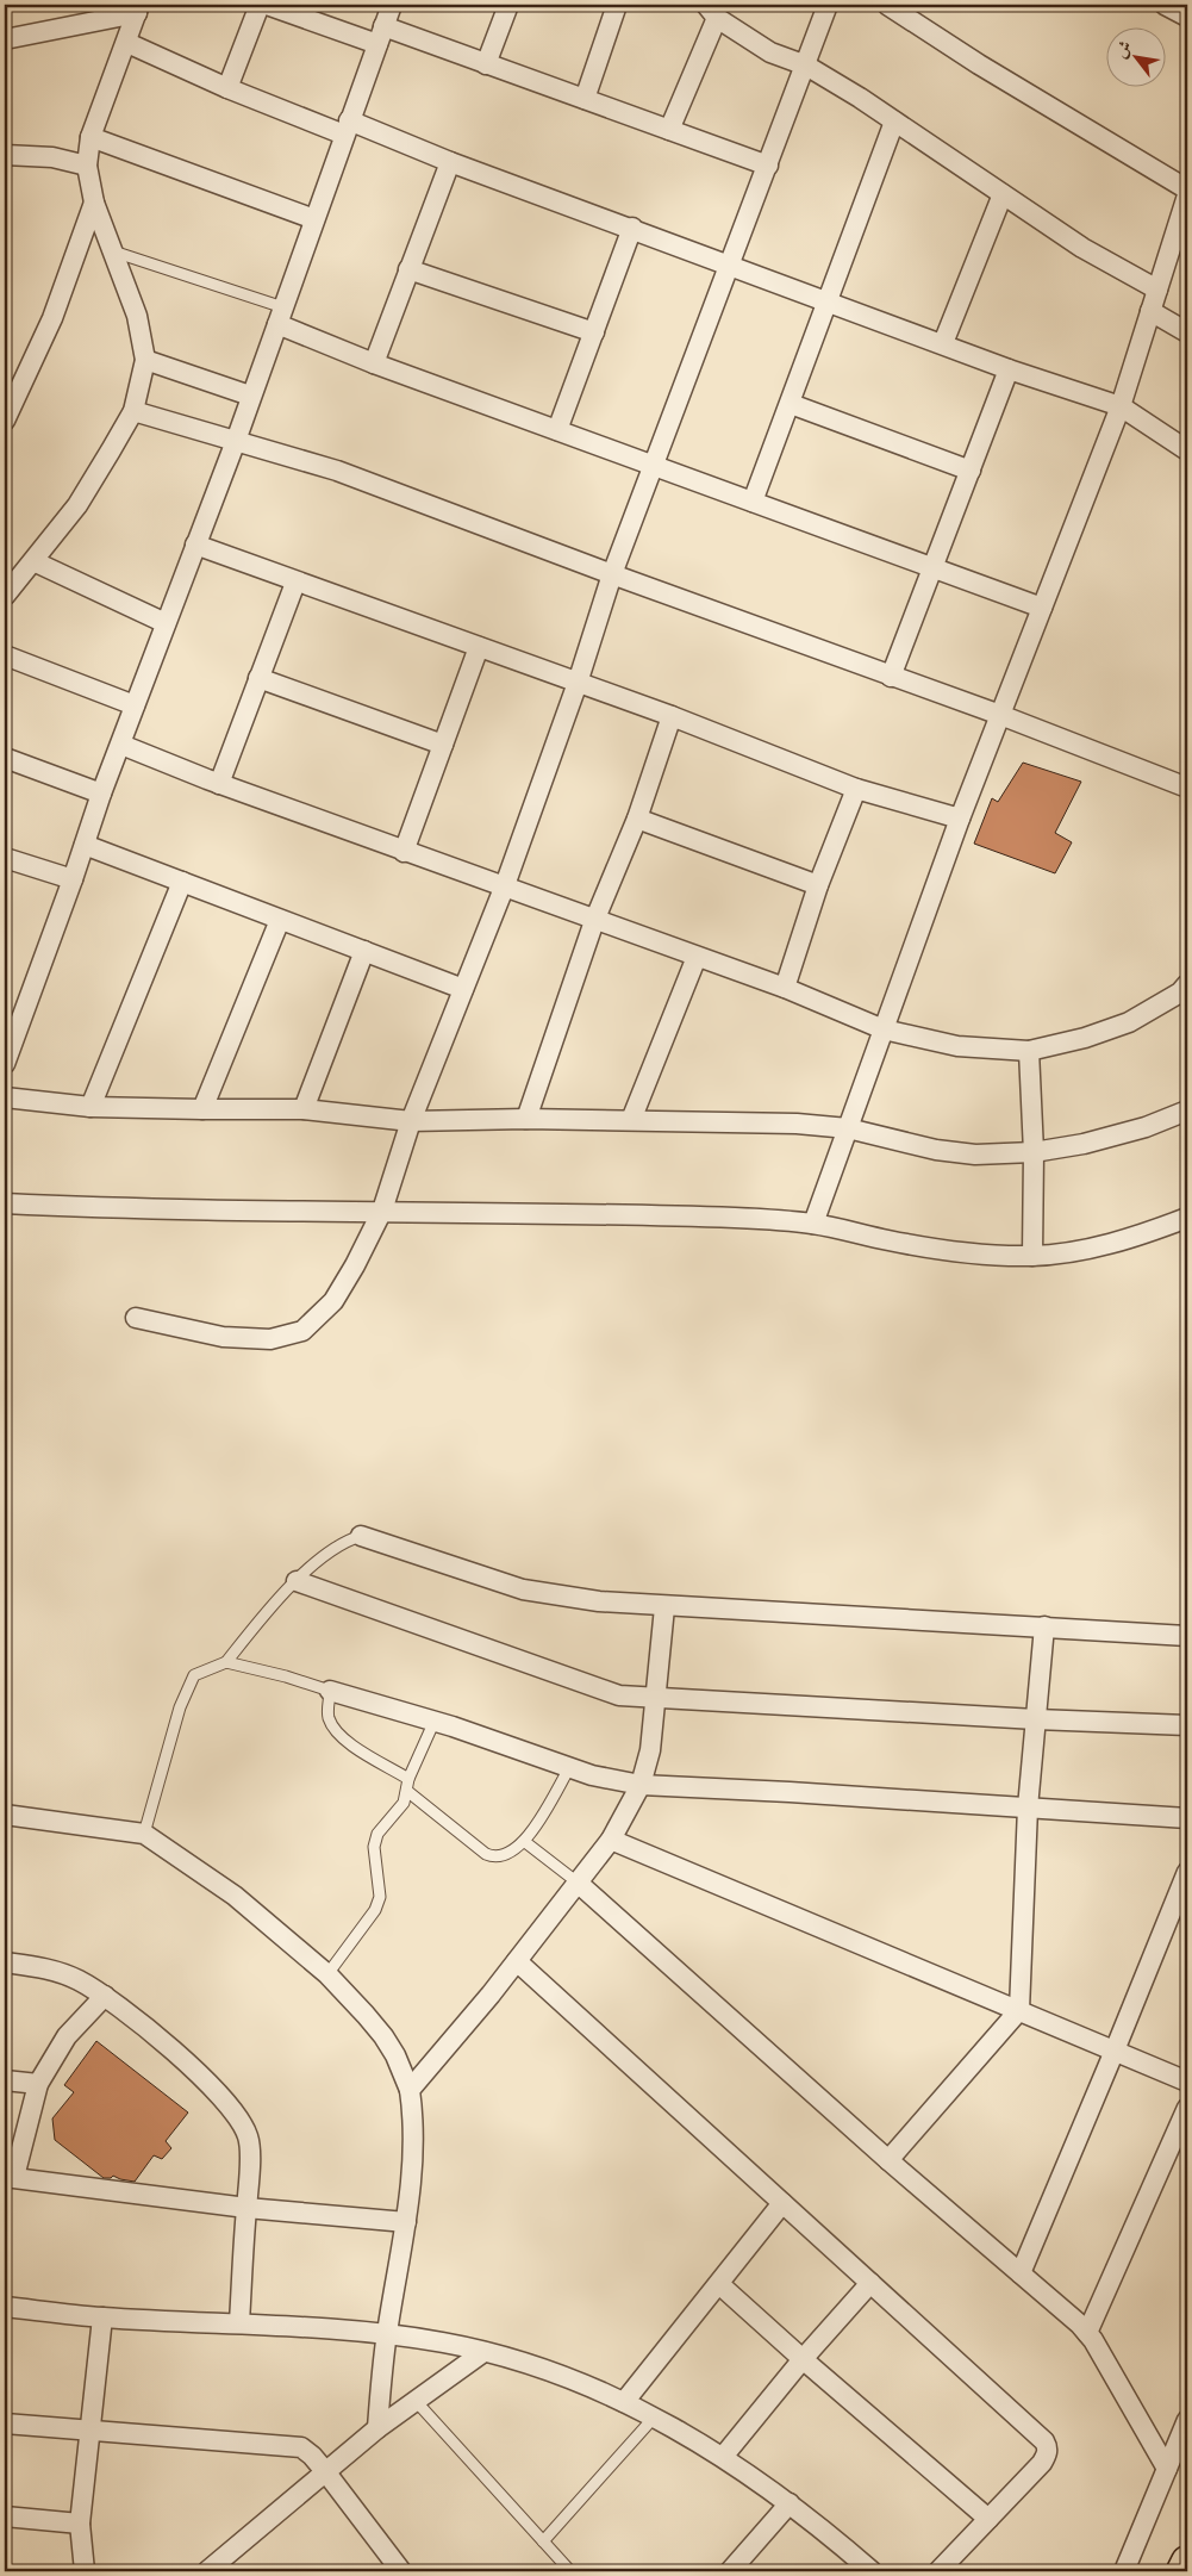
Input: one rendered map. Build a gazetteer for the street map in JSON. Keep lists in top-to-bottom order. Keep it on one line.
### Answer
{"north":"top left"}
